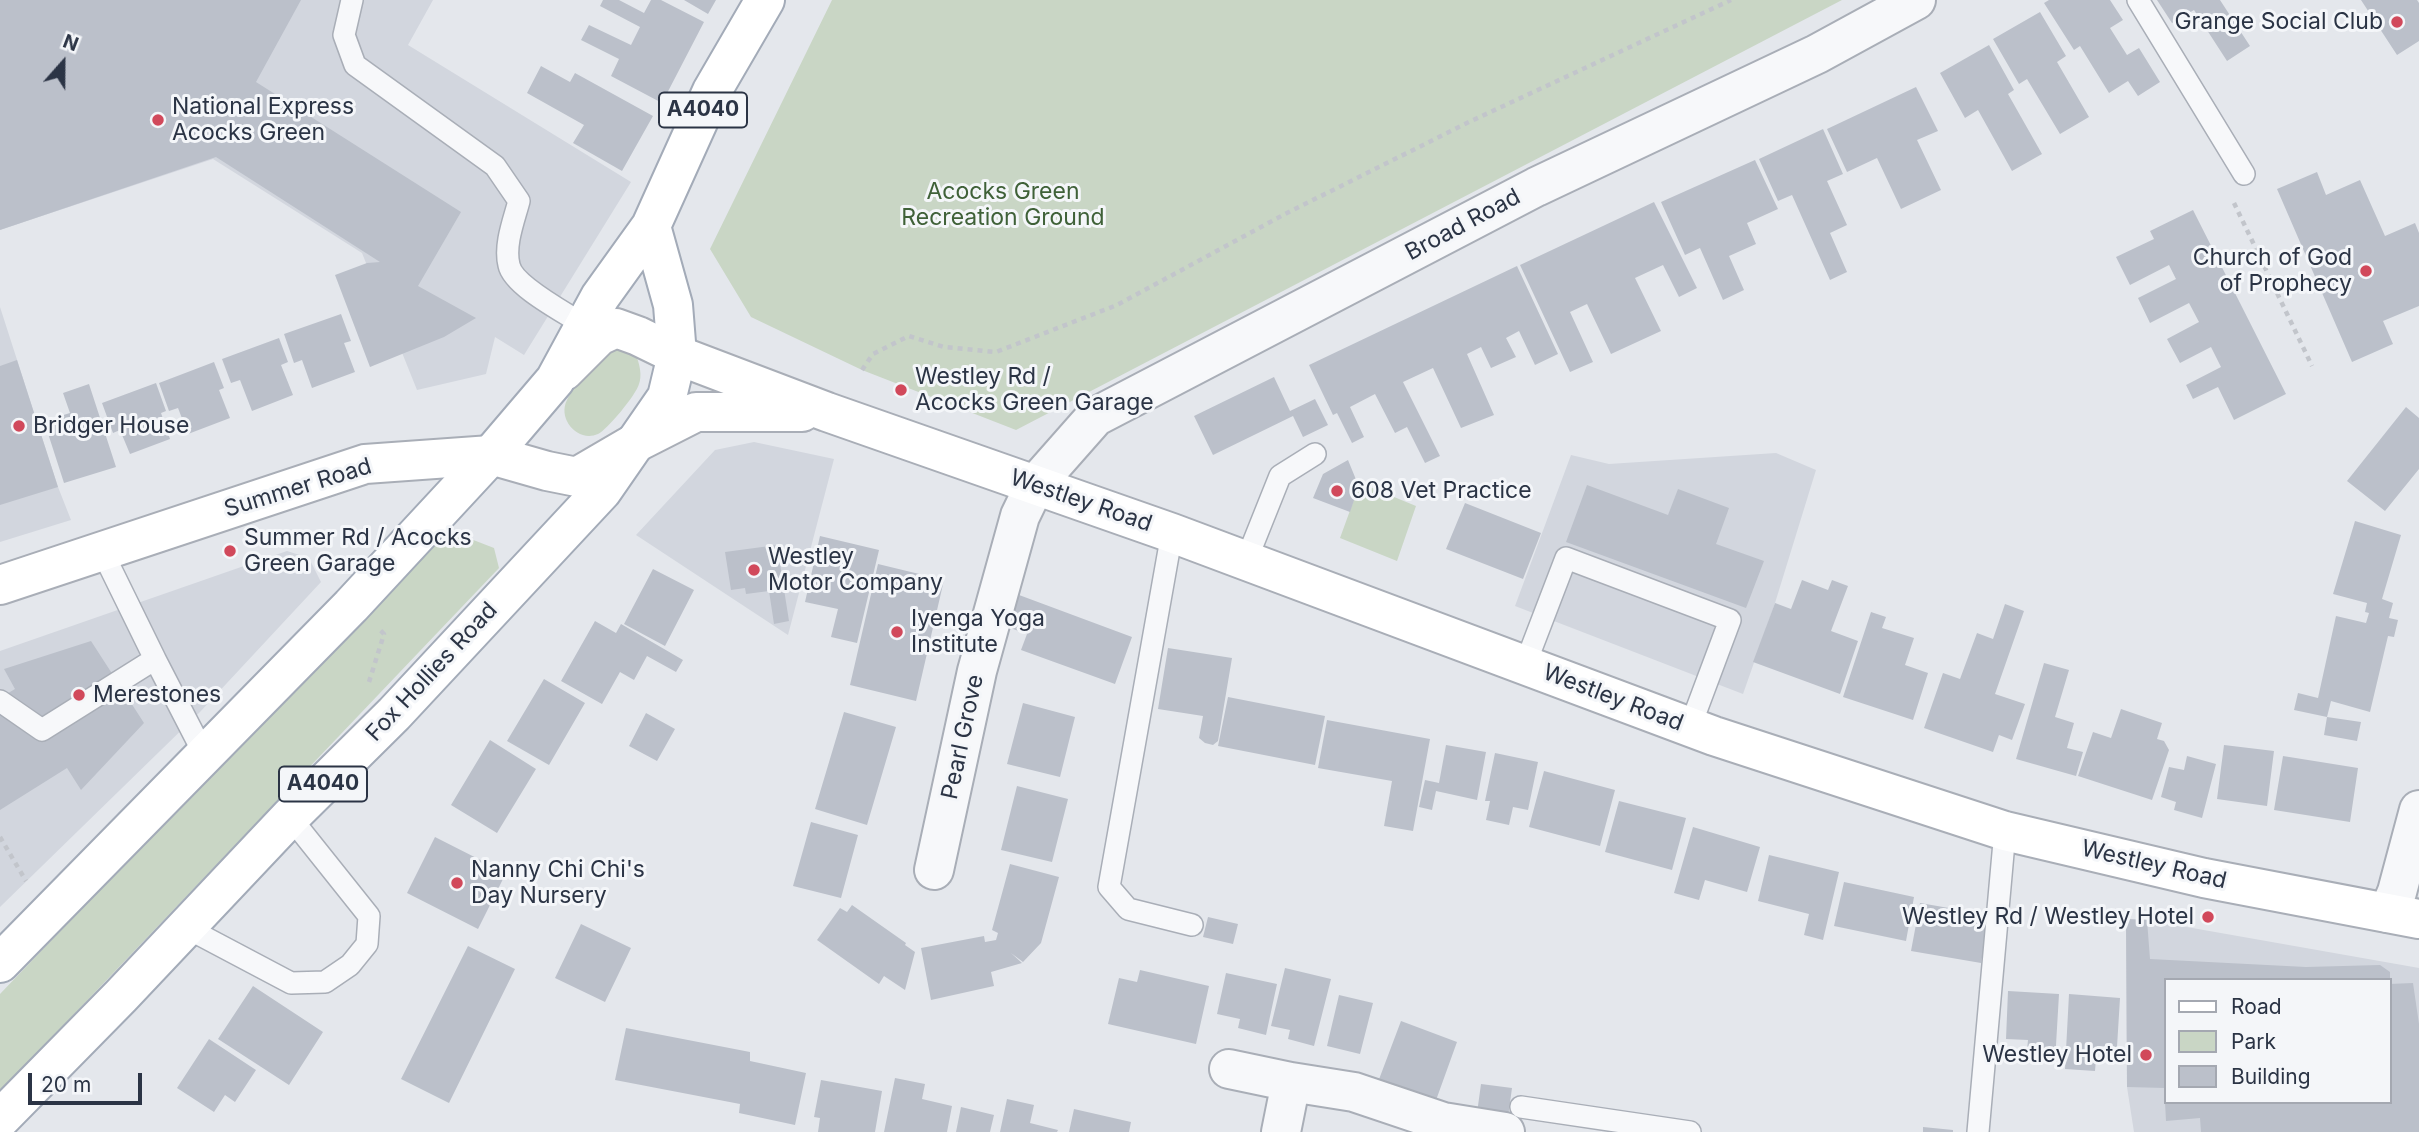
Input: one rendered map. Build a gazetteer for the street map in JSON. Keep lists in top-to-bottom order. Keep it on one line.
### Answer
{"streets":{"main road":["A4040","Summer Road","Westley Road","Fox Hollies Road"],"street":["Broad Road","Pearl Grove"]},"crossings":[["A4040","Summer Road"],["A4040","Westley Road"],["A4040","Fox Hollies Road"],["Broad Road","Westley Road"],["Broad Road","Pearl Grove"],["Summer Road","Westley Road"],["Summer Road","Fox Hollies Road"],["Westley Road","Fox Hollies Road"],["Westley Road","Pearl Grove"]],"parks":["Acocks Green Recreation Ground"],"places":["Grange Social Club","National Express Acocks Green","Church of God of Prophecy","Westley Rd / Acocks Green Garage","Bridger House","608 Vet Practice","Summer Rd / Acocks Green Garage","Westley Motor Company","Iyenga Yoga Institute","Merestones","Nanny Chi Chi's Day Nursery","Westley Rd / Westley Hotel","Westley Hotel"],"legend":["Road","Park","Building"],"scale_bar":"20 m","north":"top"}
